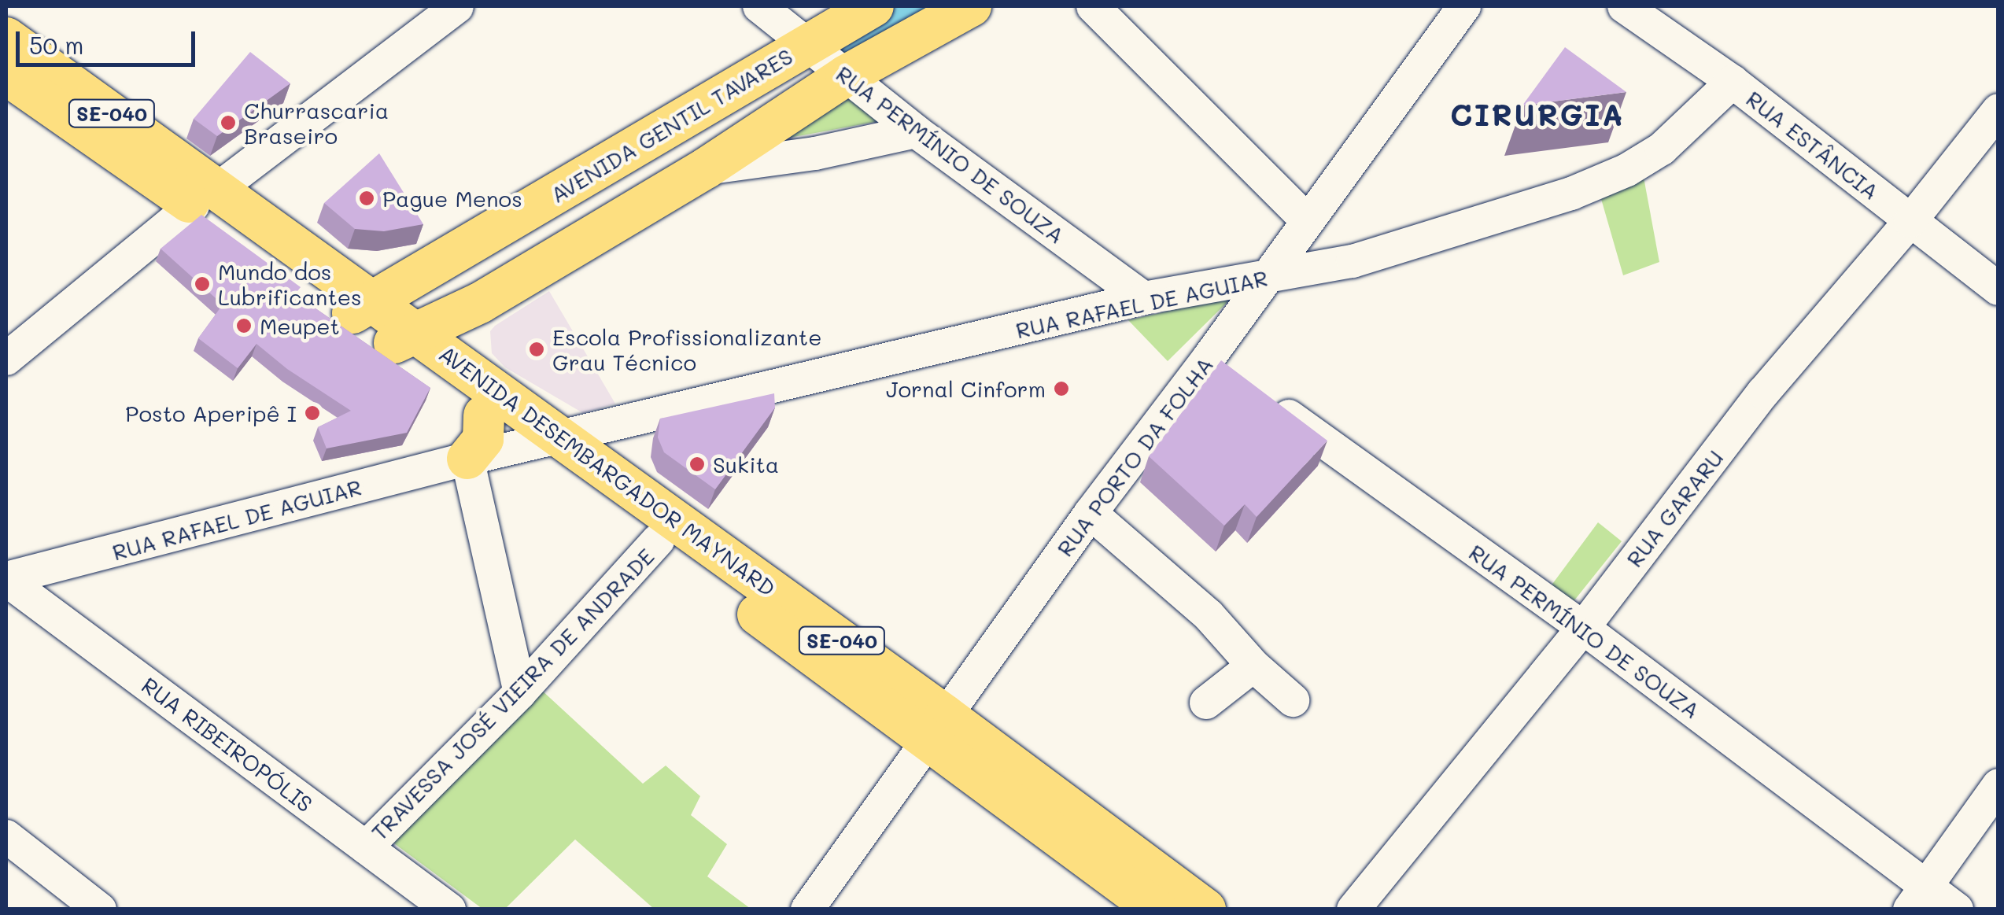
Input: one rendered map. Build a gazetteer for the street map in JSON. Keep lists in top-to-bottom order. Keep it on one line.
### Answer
{"streets":{"main road":["SE-040","AVENIDA GENTIL TAVARES","AVENIDA DESEMBARGADOR MAYNARD"],"street":["RUA ESTÂNCIA","RUA PERMÍNIO DE SOUZA","RUA RAFAEL DE AGUIAR","RUA PORTO DA FOLHA","RUA GARARU","TRAVESSA JOSÉ VIEIRA DE ANDRADE","RUA RIBEIROPÓLIS"]},"crossings":[["AVENIDA GENTIL TAVARES","RUA PERMÍNIO DE SOUZA"],["AVENIDA GENTIL TAVARES","AVENIDA DESEMBARGADOR MAYNARD"],["RUA ESTÂNCIA","RUA RAFAEL DE AGUIAR"],["RUA ESTÂNCIA","RUA GARARU"],["RUA PERMÍNIO DE SOUZA","RUA RAFAEL DE AGUIAR"],["RUA PERMÍNIO DE SOUZA","RUA PORTO DA FOLHA"],["RUA PERMÍNIO DE SOUZA","RUA GARARU"],["RUA RAFAEL DE AGUIAR","RUA PORTO DA FOLHA"],["RUA RAFAEL DE AGUIAR","AVENIDA DESEMBARGADOR MAYNARD"],["RUA RAFAEL DE AGUIAR","RUA RIBEIROPÓLIS"],["RUA PORTO DA FOLHA","AVENIDA DESEMBARGADOR MAYNARD"],["AVENIDA DESEMBARGADOR MAYNARD","TRAVESSA JOSÉ VIEIRA DE ANDRADE"],["TRAVESSA JOSÉ VIEIRA DE ANDRADE","RUA RIBEIROPÓLIS"]],"districts":["CIRURGIA"],"places":["Churrascaria Braseiro","Pague Menos","Mundo dos Lubrificantes","Meupet","Escola Profissionalizante Grau Técnico","Jornal Cinform","Posto Aperipê I","Sukita"],"scale_bar":"50 m"}
